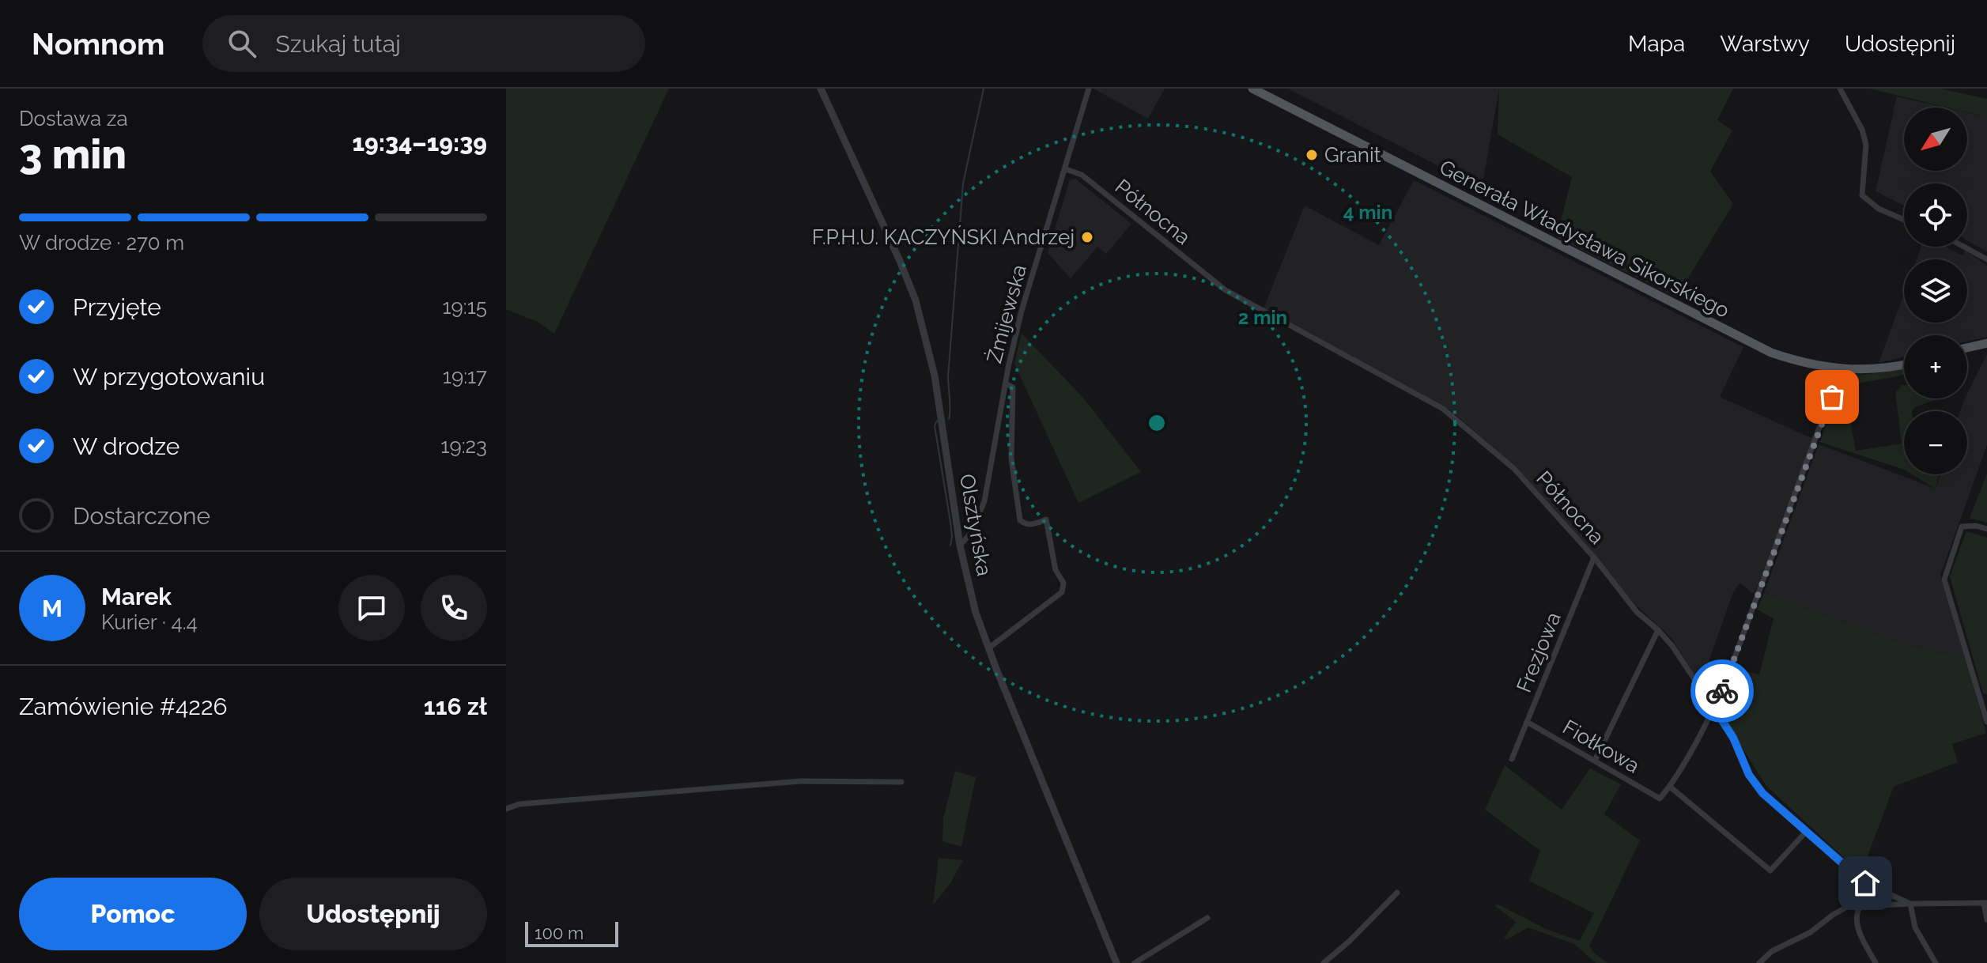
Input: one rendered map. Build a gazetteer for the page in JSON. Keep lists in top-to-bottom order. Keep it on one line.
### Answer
{"streets":{"main road":["Generała Władysława Sikorskiego"],"street":["Północna","Żmijewska","Olsztyńska","Frezjowa","Fiołkowa"]},"crossings":[["Północna","Żmijewska"],["Północna","Frezjowa"],["Żmijewska","Olsztyńska"],["Frezjowa","Fiołkowa"]],"places":["Granit","F.P.H.U. KACZYŃSKI Andrzej"],"scale_bar":"100 m","north":"bottom left","page":{"header":"Nomnom","search":"Szukaj tutaj","nav":["Mapa","Warstwy","Udostępnij"],"heading":["3 min","Dostawa za","19:34–19:39"],"panel":["Marek","Kurier · 4.4","Zamówienie #4226","116 zł"],"map_buttons":["+","−"],"bar":"W drodze · 270 m","list":[["Przyjęte","19:15"],["W przygotowaniu","19:17"],["W drodze","19:23"],"Dostarczone"],"round":"M","buttons":["Pomoc","Udostępnij"],"scale":"100 m"},"rings":["4 min","2 min"]}
